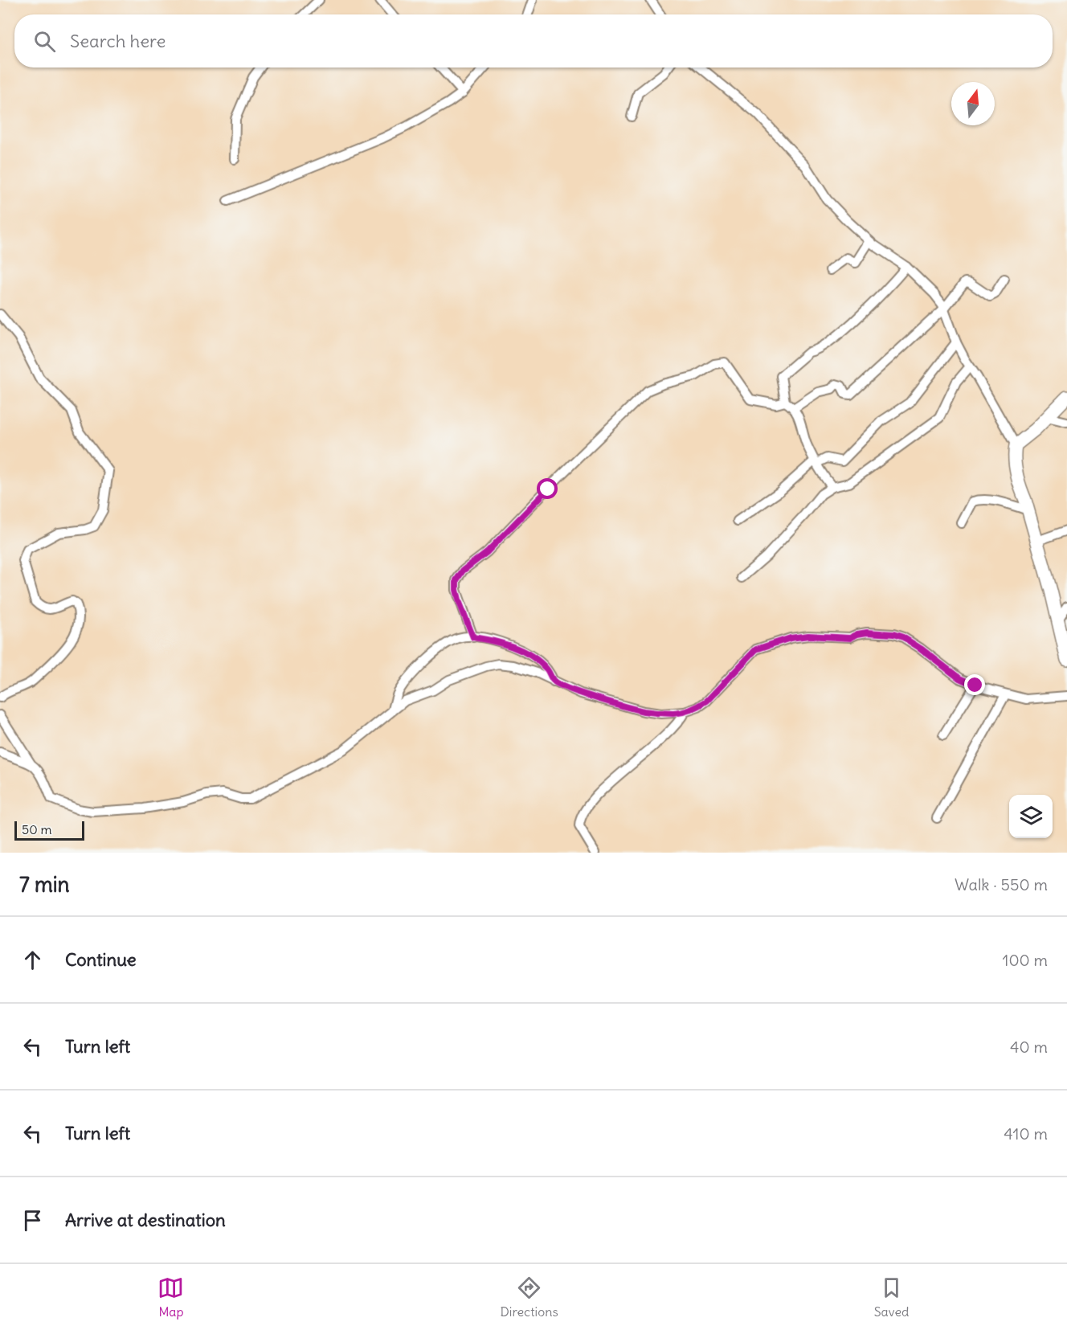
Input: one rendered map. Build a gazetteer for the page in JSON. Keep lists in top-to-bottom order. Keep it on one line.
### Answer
{"scale_bar":"50 m","north":"top","page":{"search":"Search here","scale":"50 m","heading":["7 min","Walk · 550 m"],"list":[["Continue","100 m"],["Turn left","40 m"],["Turn left","410 m"],"Arrive at destination"],"nav":["Map","Directions","Saved"]}}
